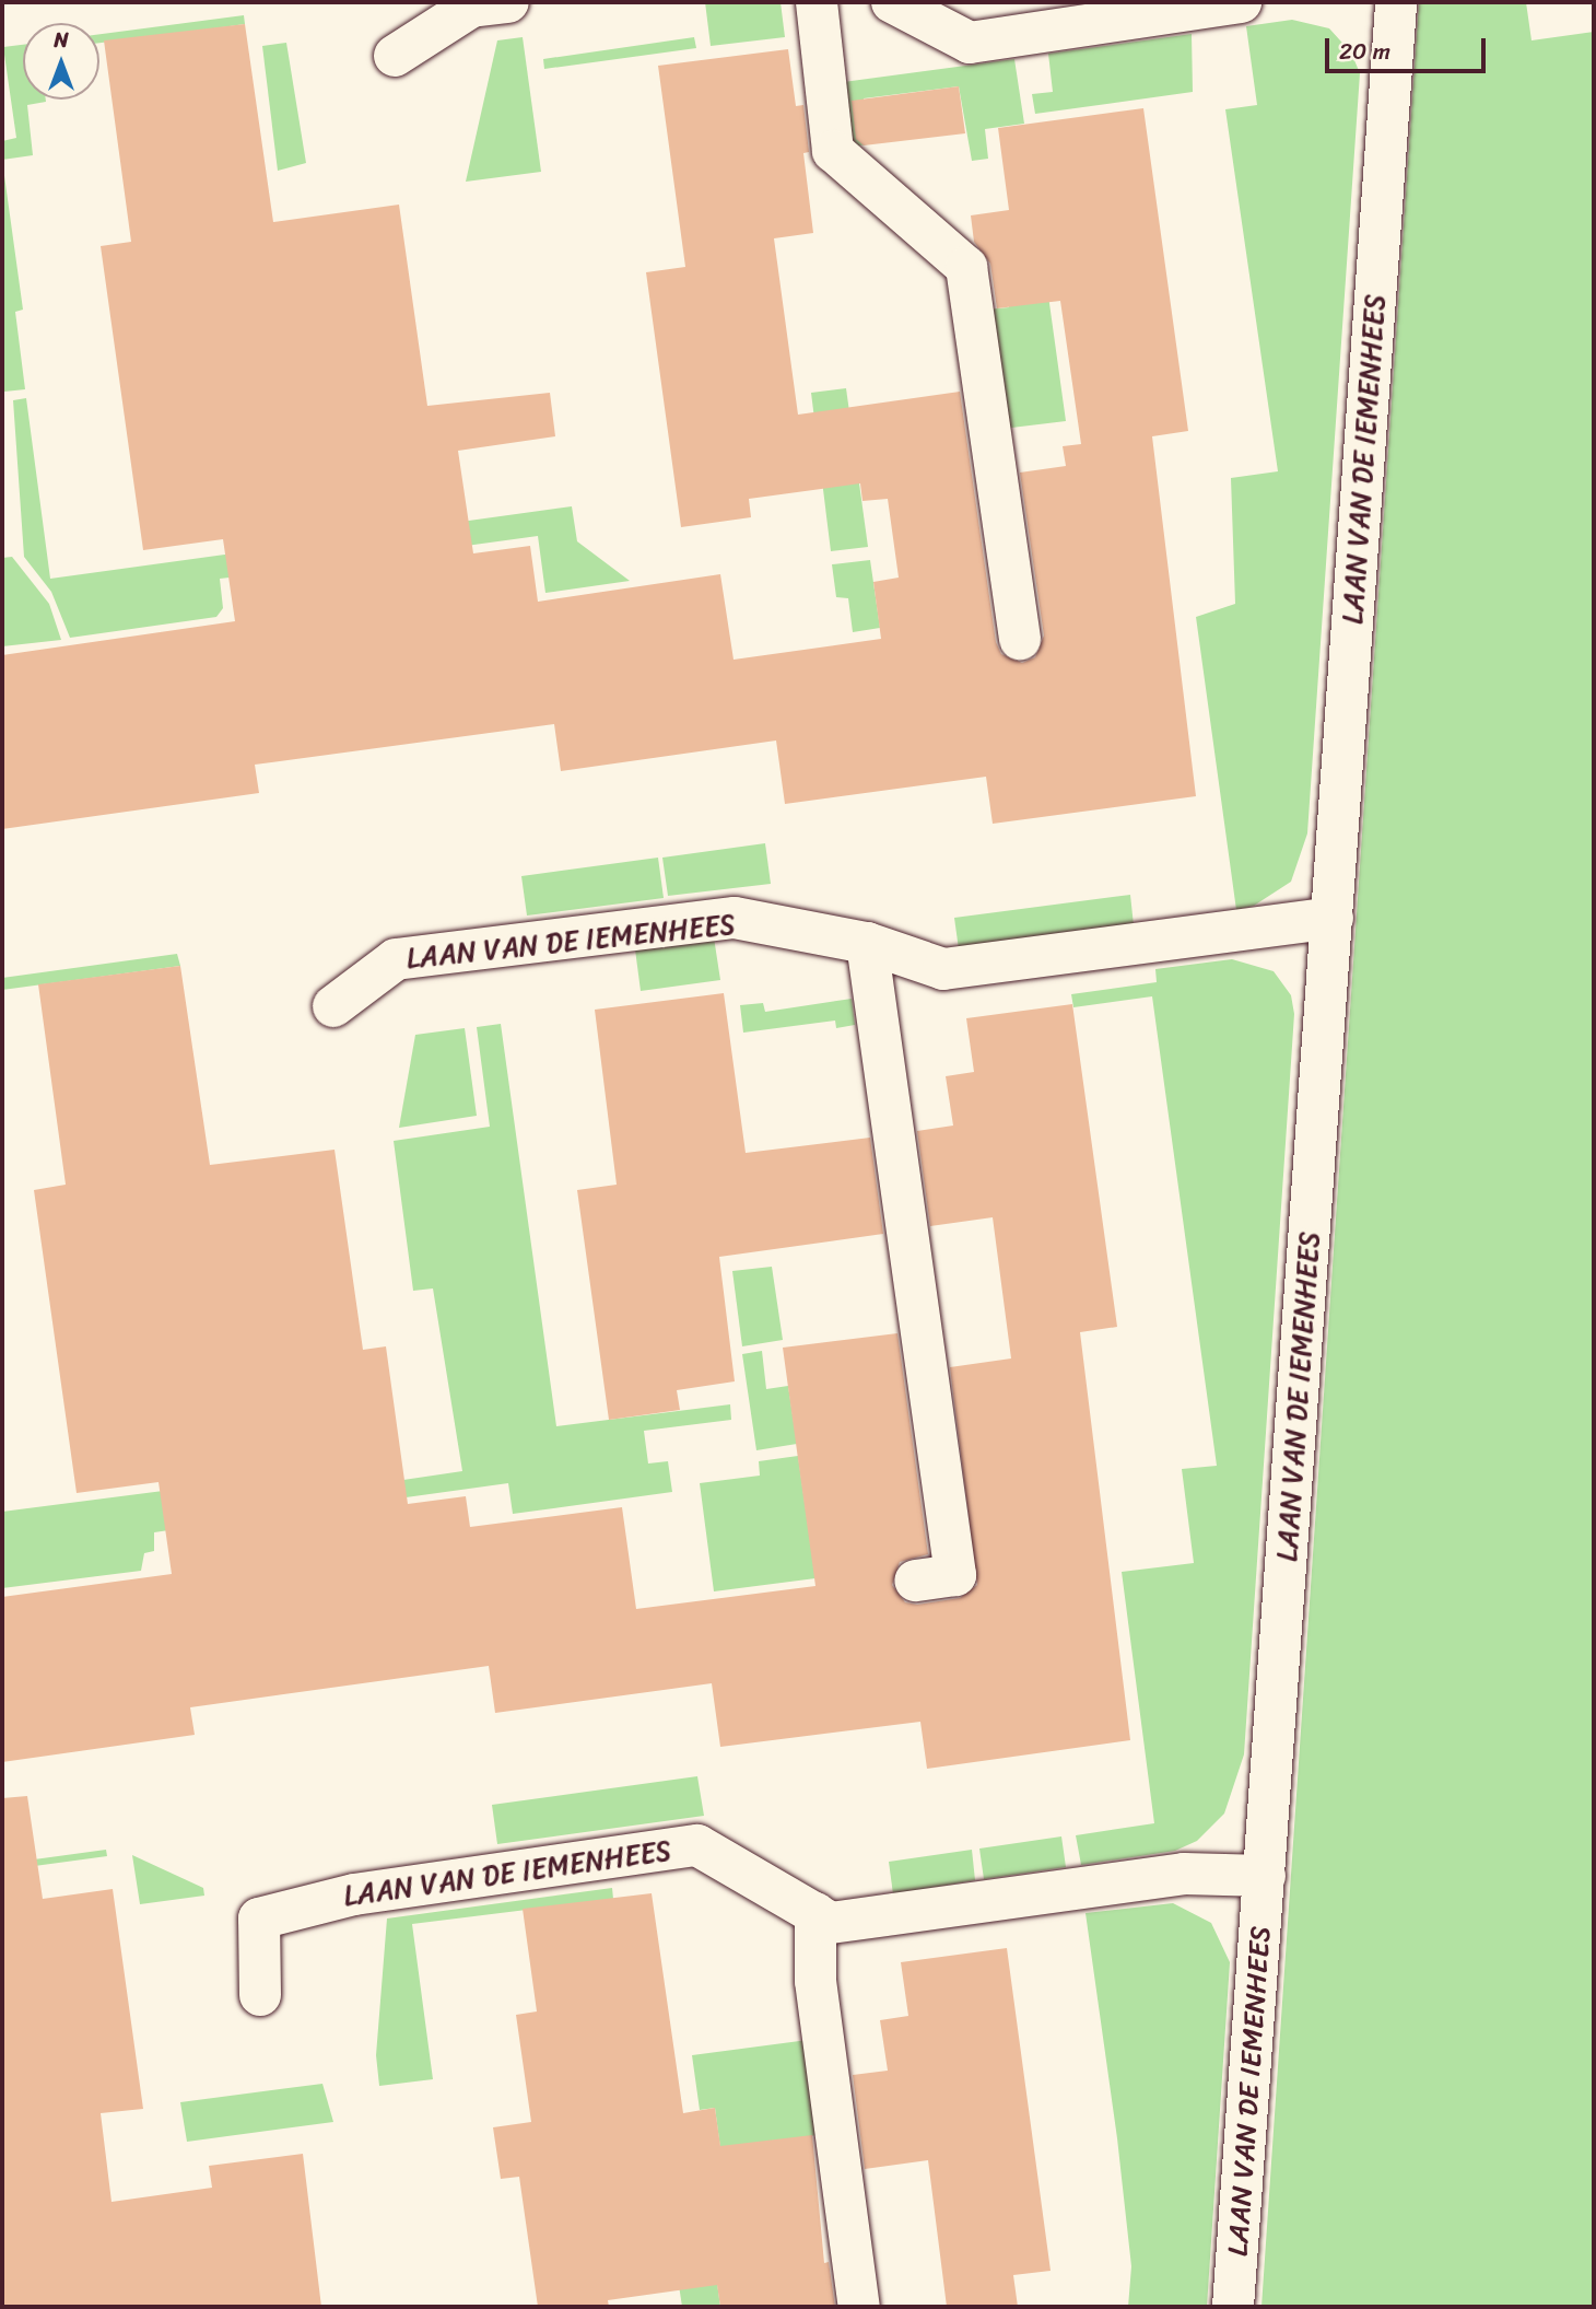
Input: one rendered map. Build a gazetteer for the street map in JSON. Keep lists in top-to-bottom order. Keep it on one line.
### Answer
{"streets":{"street":["LAAN VAN DE IEMENHEES"]},"scale_bar":"20 m","north":"top"}
